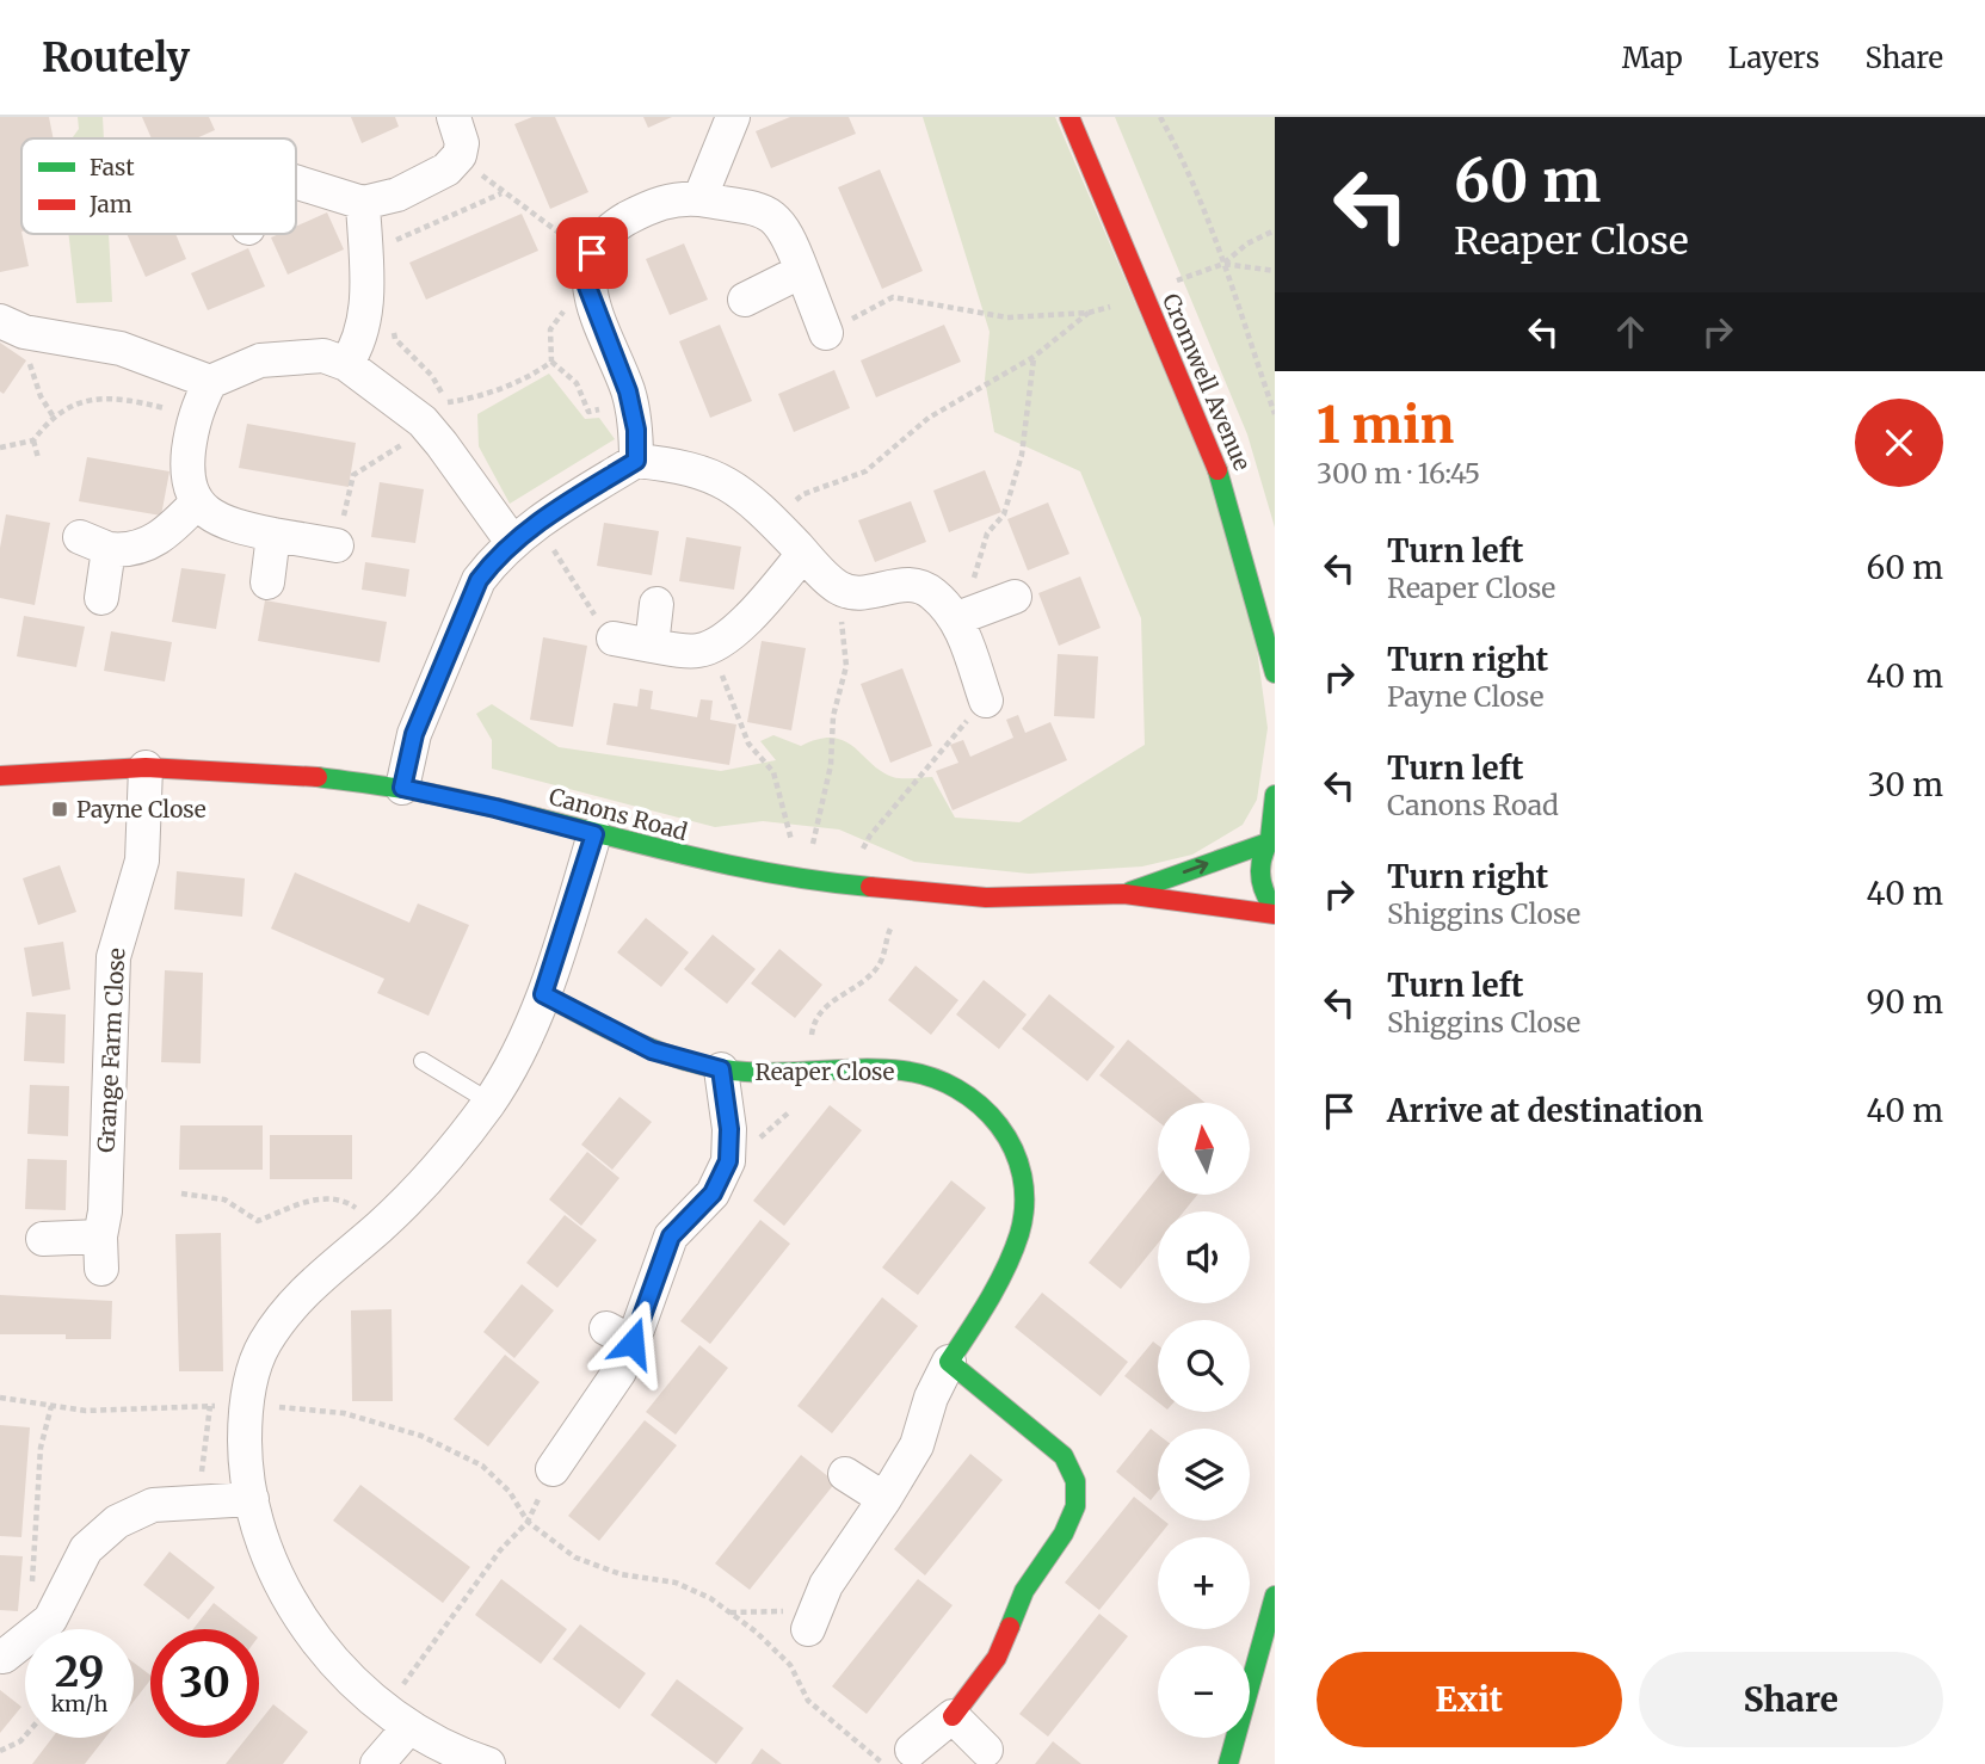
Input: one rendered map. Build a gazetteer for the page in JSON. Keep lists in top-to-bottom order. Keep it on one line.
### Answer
{"streets":{"street":["Cromwell Avenue","Canons Road","Grange Farm Close","Reaper Close"]},"crossings":[["Canons Road","Grange Farm Close"]],"places":{"transit":["Payne Close"]},"legend":["Fast","Jam"],"north":"top","page":{"header":"Routely","nav":["Map","Layers","Share"],"turn":["60 m","Reaper Close"],"heading":["1 min","300 m · 16:45"],"list":[{"name":"Turn left","note":"Reaper Close","value":"60 m"},{"name":"Turn right","note":"Payne Close","value":"40 m"},{"name":"Turn left","note":"Canons Road","value":"30 m"},{"name":"Turn right","note":"Shiggins Close","value":"40 m"},{"name":"Turn left","note":"Shiggins Close","value":"90 m"},{"name":"Arrive at destination","value":"40 m"}],"map_buttons":["+","−"],"speed":"29 km/h","limit":"30","buttons":["Exit","Share"]}}
